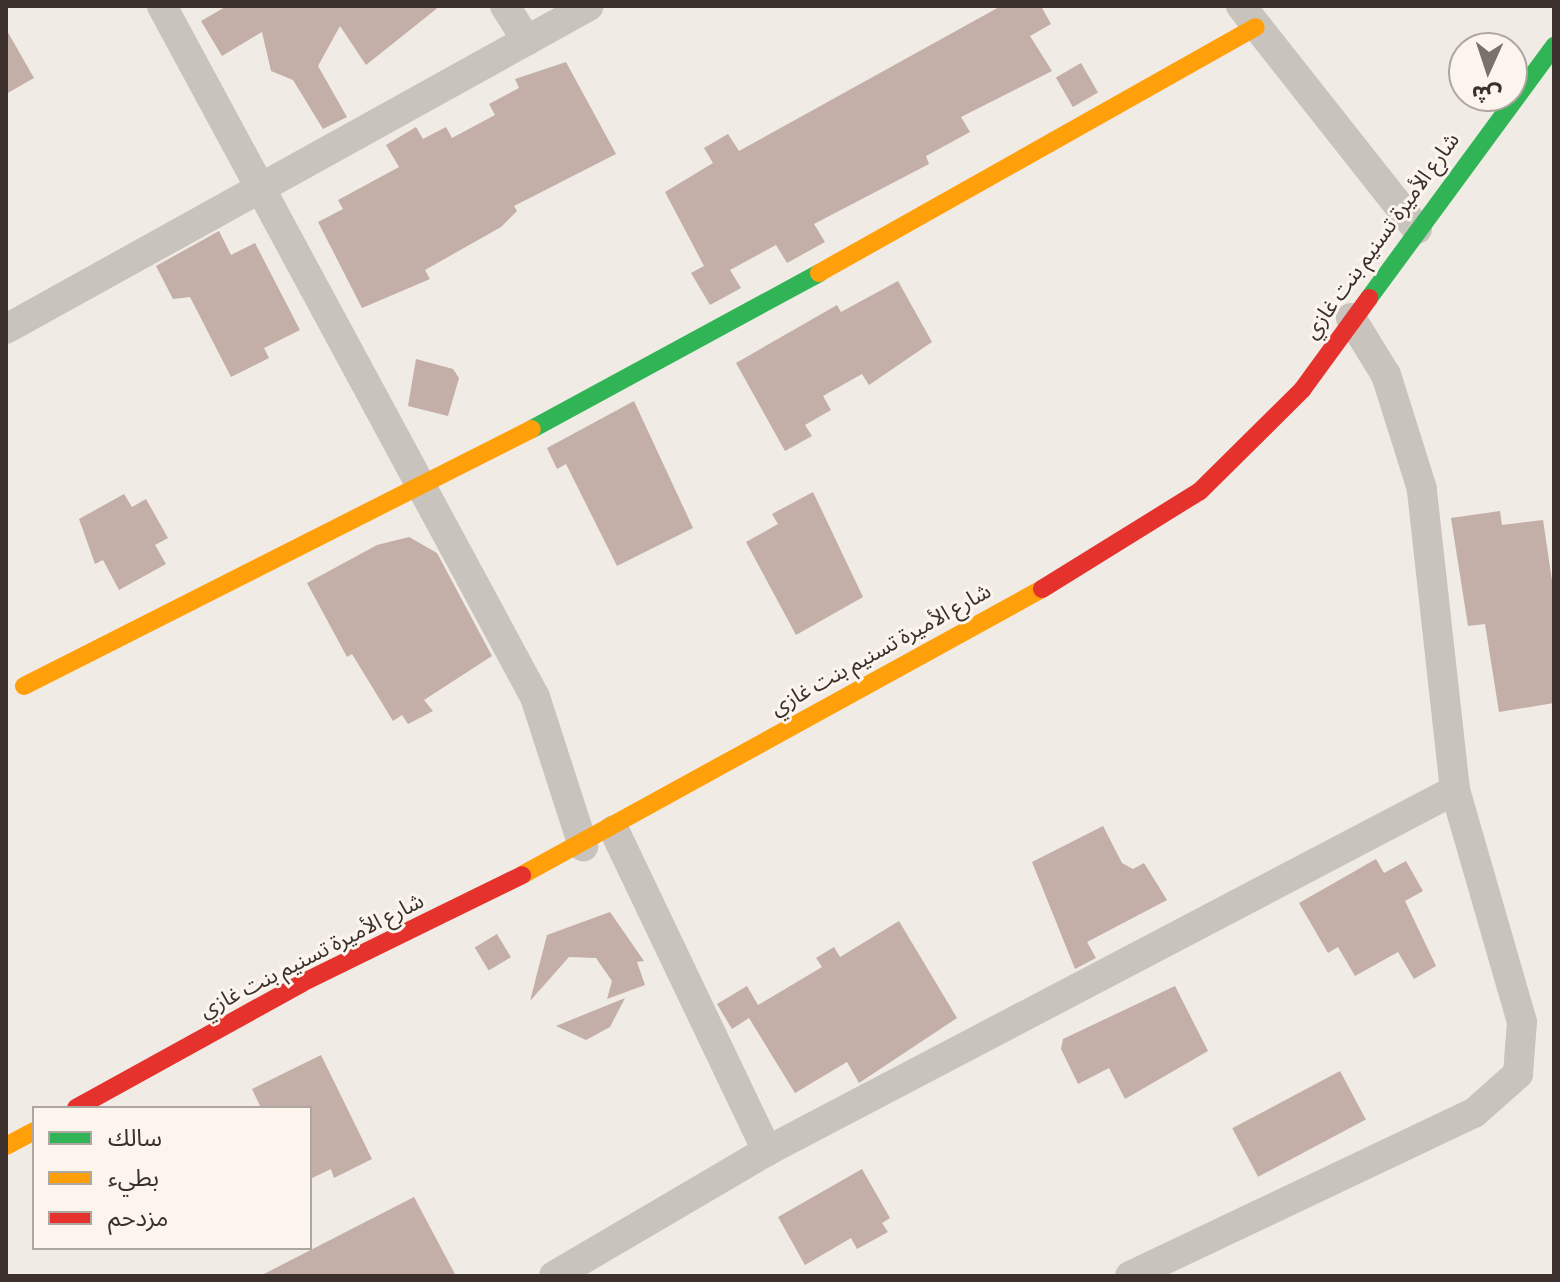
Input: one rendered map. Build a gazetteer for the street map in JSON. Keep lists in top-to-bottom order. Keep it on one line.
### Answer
{"streets":{"main road":["شارع الأميرة تسنيم بنت غازي"]},"legend":["سالك","بطيء","مزدحم"],"north":"bottom"}
